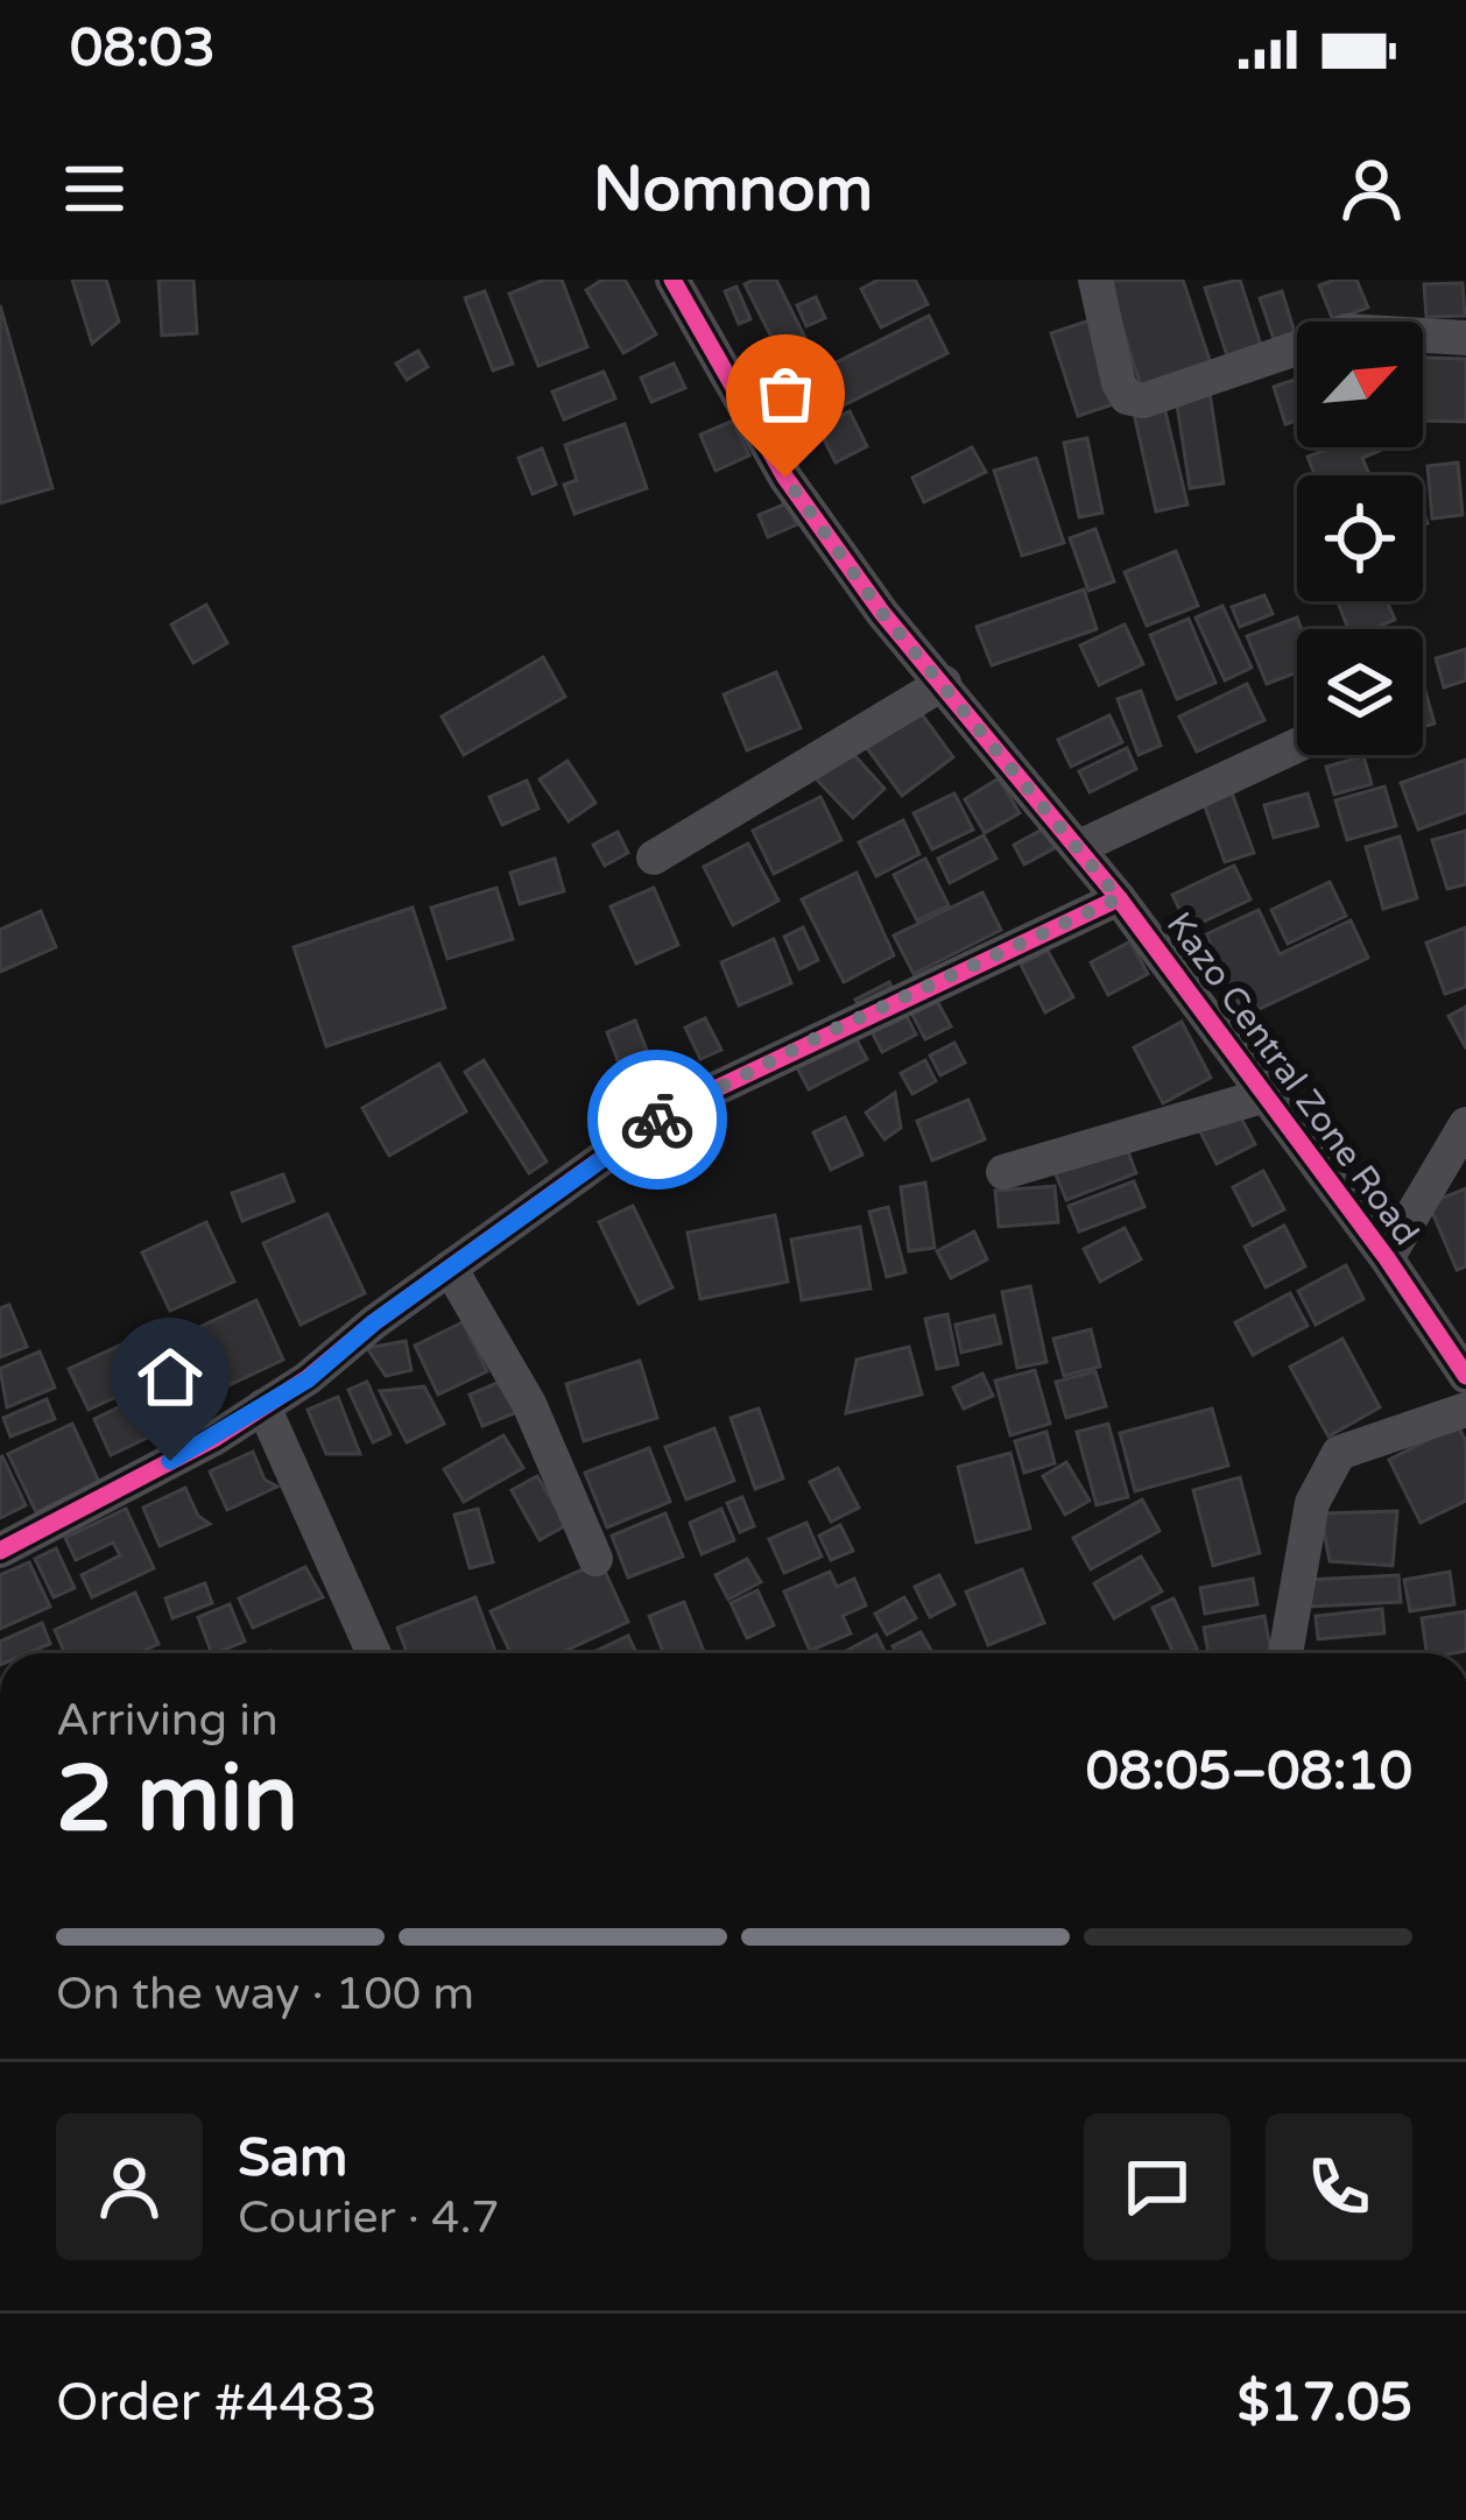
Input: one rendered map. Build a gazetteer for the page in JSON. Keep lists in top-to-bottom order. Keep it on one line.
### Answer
{"streets":{"street":["Kazo Central Zone Road"]},"north":"top right","page":{"status":"08:03","header":"Nomnom","heading":["2 min","Arriving in","08:05–08:10"],"panel":["Sam","Courier · 4.7","Order #4483","$17.05"],"bar":"On the way · 100 m"}}
